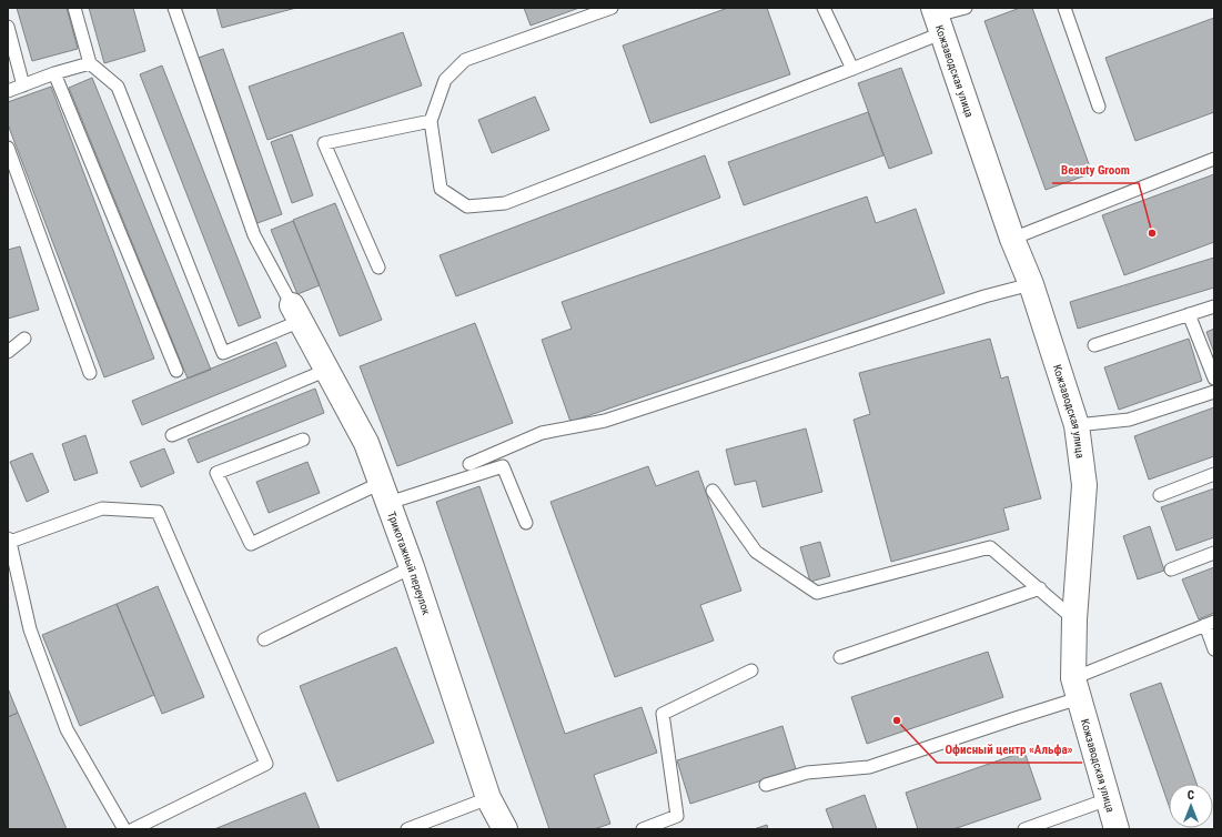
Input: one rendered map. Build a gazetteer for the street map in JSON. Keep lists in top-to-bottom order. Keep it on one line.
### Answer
{"streets":{"street":["Кожзаводская улица","Трикотажный переулок"]},"places":["Beauty Groom","Офисный центр «Альфа»"],"north":"top"}
